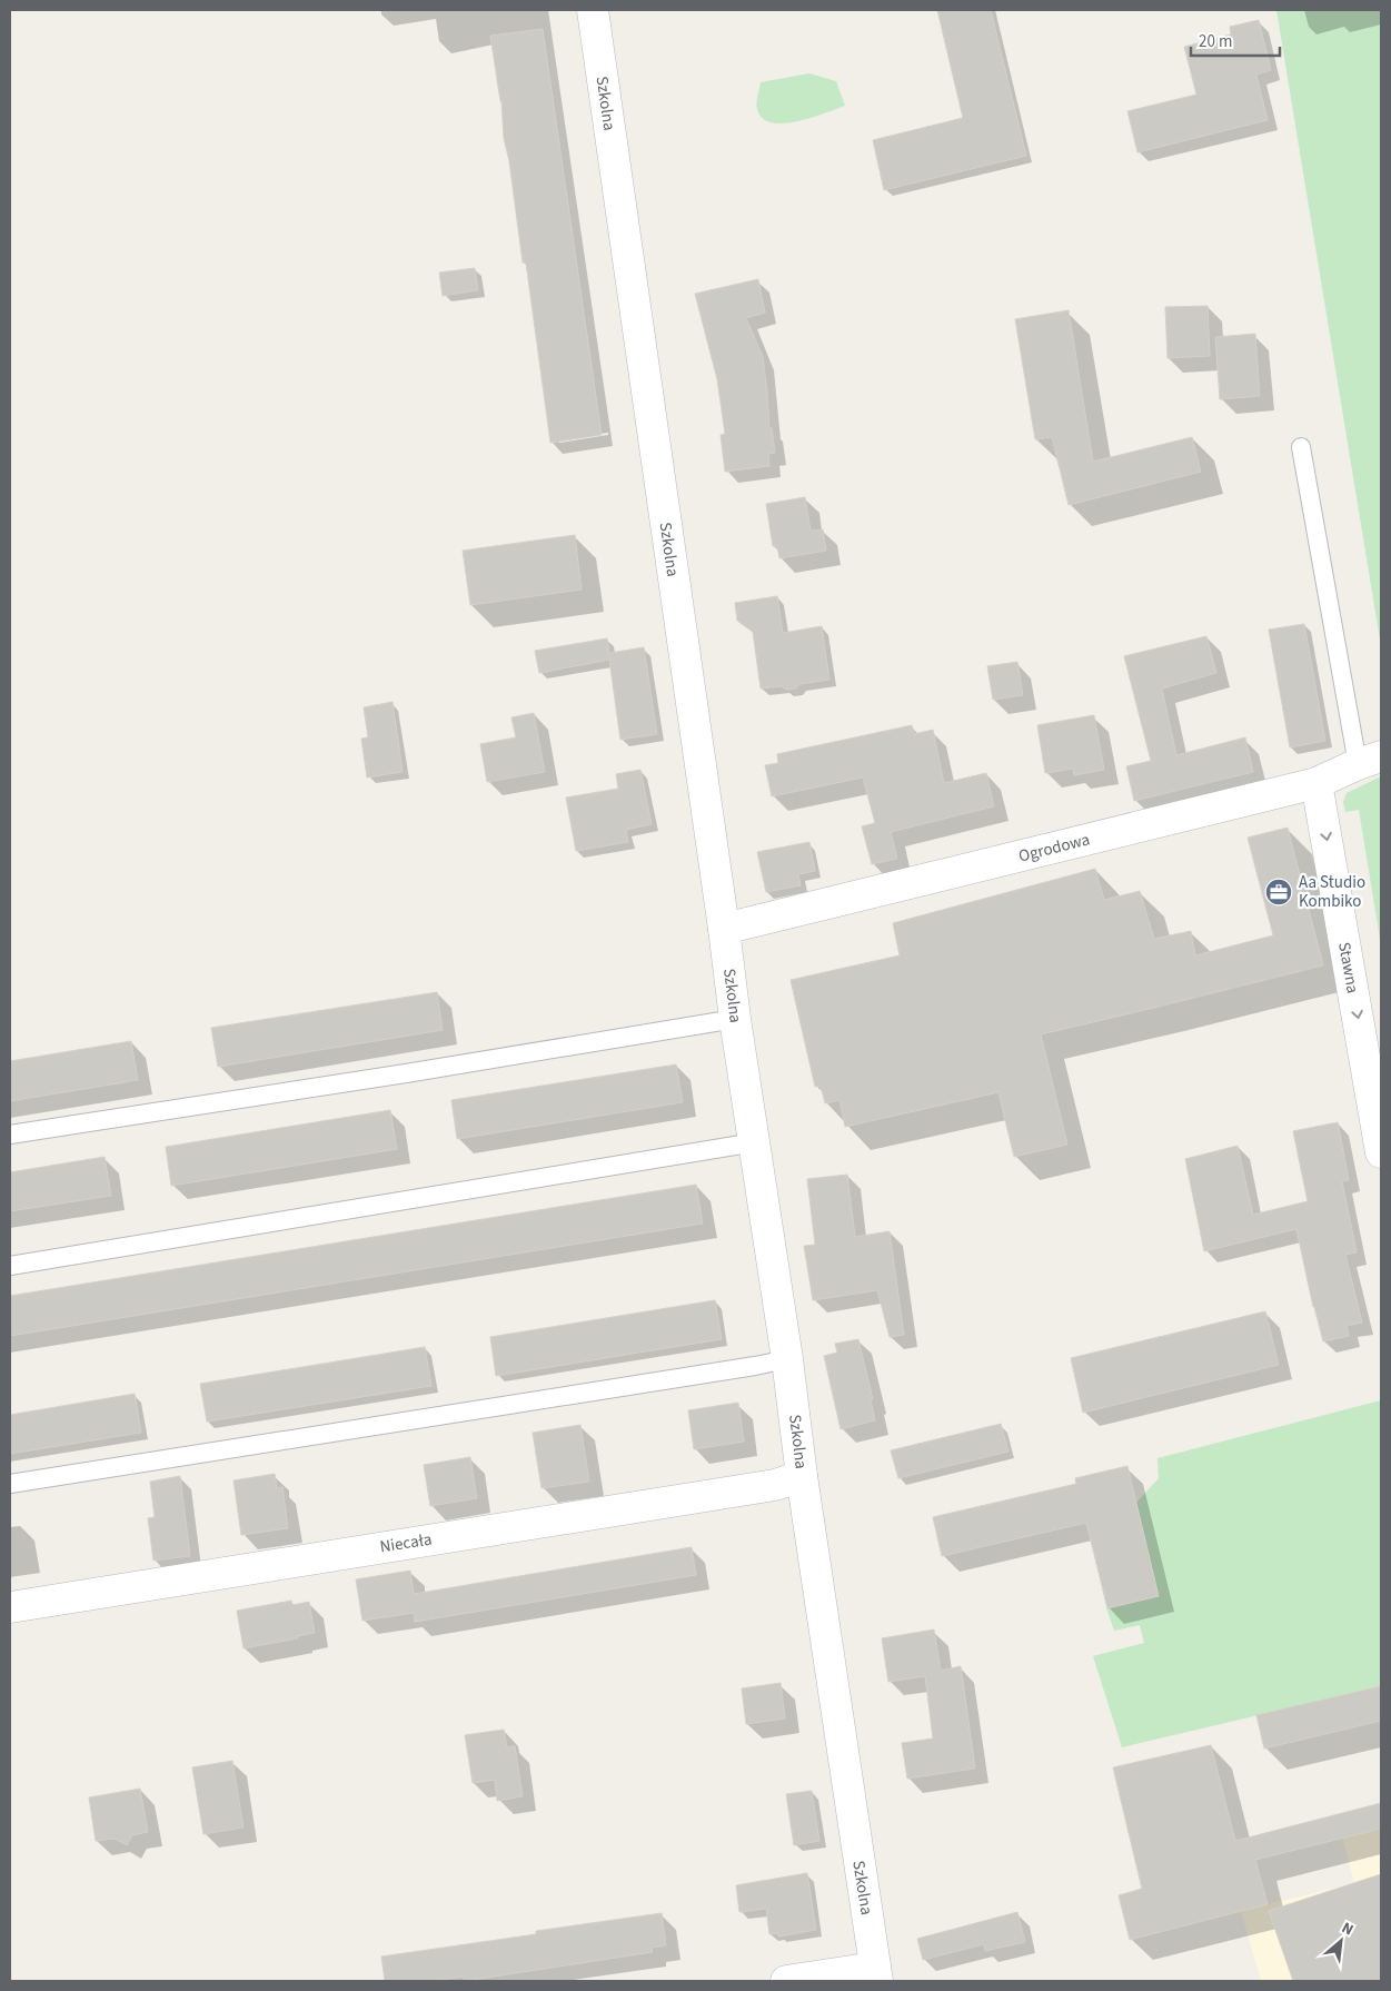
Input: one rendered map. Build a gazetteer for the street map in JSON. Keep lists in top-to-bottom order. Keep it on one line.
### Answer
{"streets":{"street":["Szkolna","Ogrodowa","Stawna","Niecała"]},"crossings":[["Szkolna","Ogrodowa"],["Szkolna","Niecała"],["Ogrodowa","Stawna"]],"one_way":["Stawna"],"places":{"office":["Aa Studio Kombiko"]},"scale_bar":"20 m","north":"top right"}
